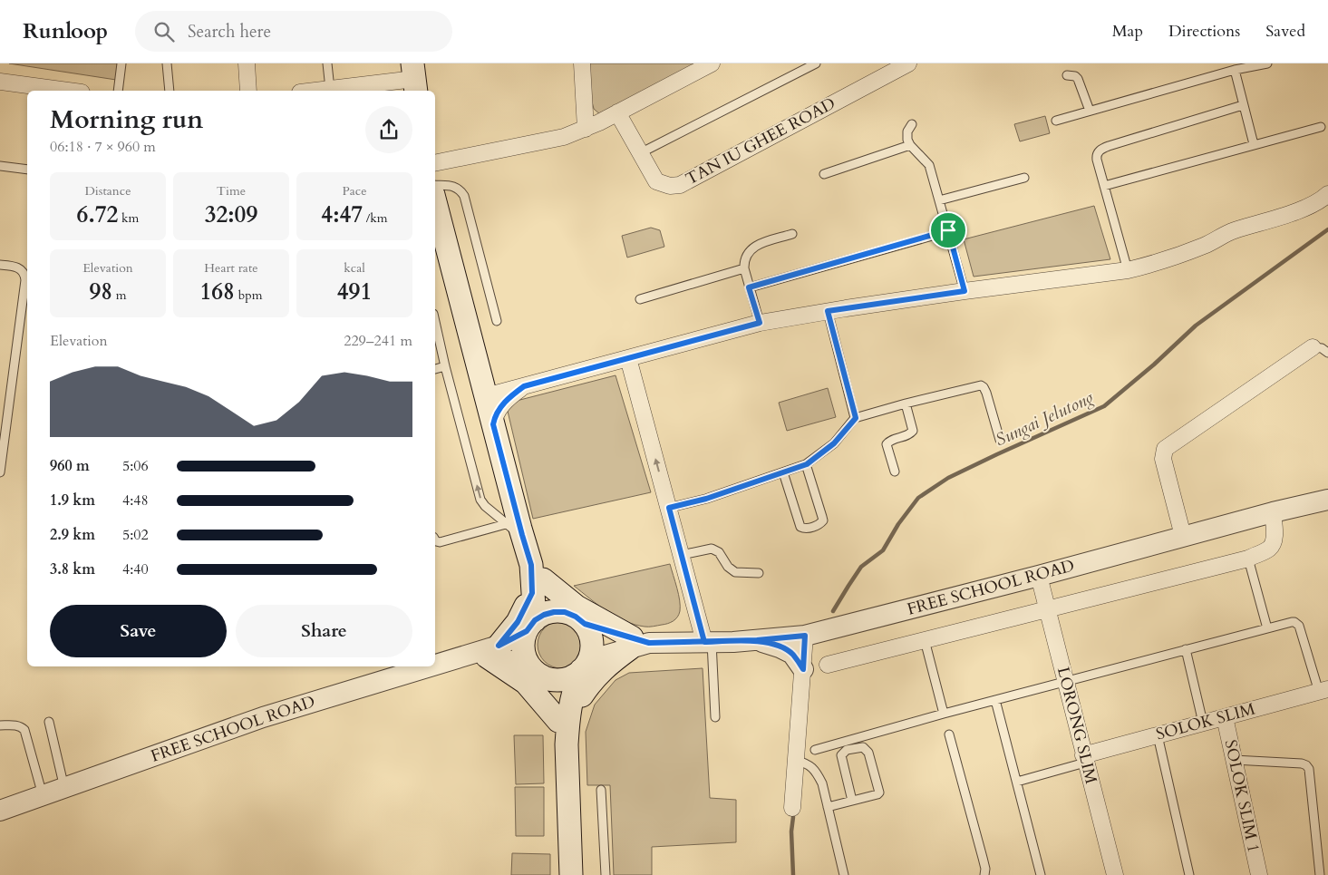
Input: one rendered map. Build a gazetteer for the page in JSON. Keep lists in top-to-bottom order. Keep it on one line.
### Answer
{"streets":{"street":["TAN IU GHEE ROAD","FREE SCHOOL ROAD","SOLOK SLIM","LORONG SLIM","SOLOK SLIM 1"]},"crossings":[["FREE SCHOOL ROAD","LORONG SLIM"],["SOLOK SLIM","LORONG SLIM"],["SOLOK SLIM","SOLOK SLIM 1"]],"water":["Sungai Jelutong"],"page":{"header":"Runloop","search":"Search here","nav":["Map","Directions","Saved"],"heading":["Morning run","06:18 · 7 × 960 m"],"stats":[["Distance","6.72 km"],["Time","32:09"],["Pace","4:47 /km"],["Elevation","98 m"],["Heart rate","168 bpm"],["kcal","491"]],"chart":["Elevation","229–241 m"],"list":[{"name":"960 m","note":"5:06"},{"name":"1.9 km","note":"4:48"},{"name":"2.9 km","note":"5:02"},{"name":"3.8 km","note":"4:40"}],"buttons":["Save","Share"]}}
